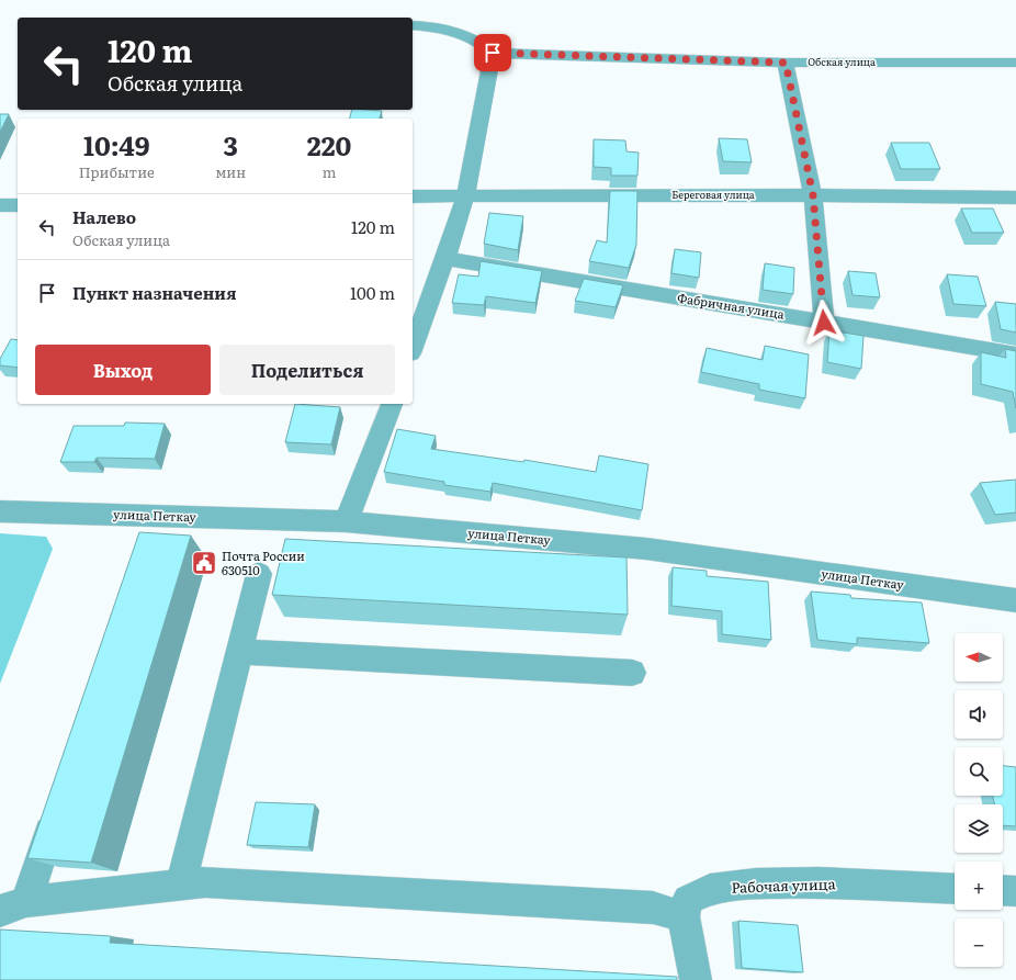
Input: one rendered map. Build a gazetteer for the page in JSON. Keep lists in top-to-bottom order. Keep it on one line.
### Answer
{"streets":{"street":["Обская улица","Береговая улица","Фабричная улица","улица Петкау","Рабочая улица"]},"places":{"public building":["Почта России 630510"]},"north":"left","page":{"turn":["120 m","Обская улица"],"eta":["10:49","Прибытие","3","мин","220","m"],"list":[{"name":"Налево","note":"Обская улица","value":"120 m"},{"name":"Пункт назначения","value":"100 m"}],"buttons":["Выход","Поделиться"],"map_buttons":["+","−"]}}
